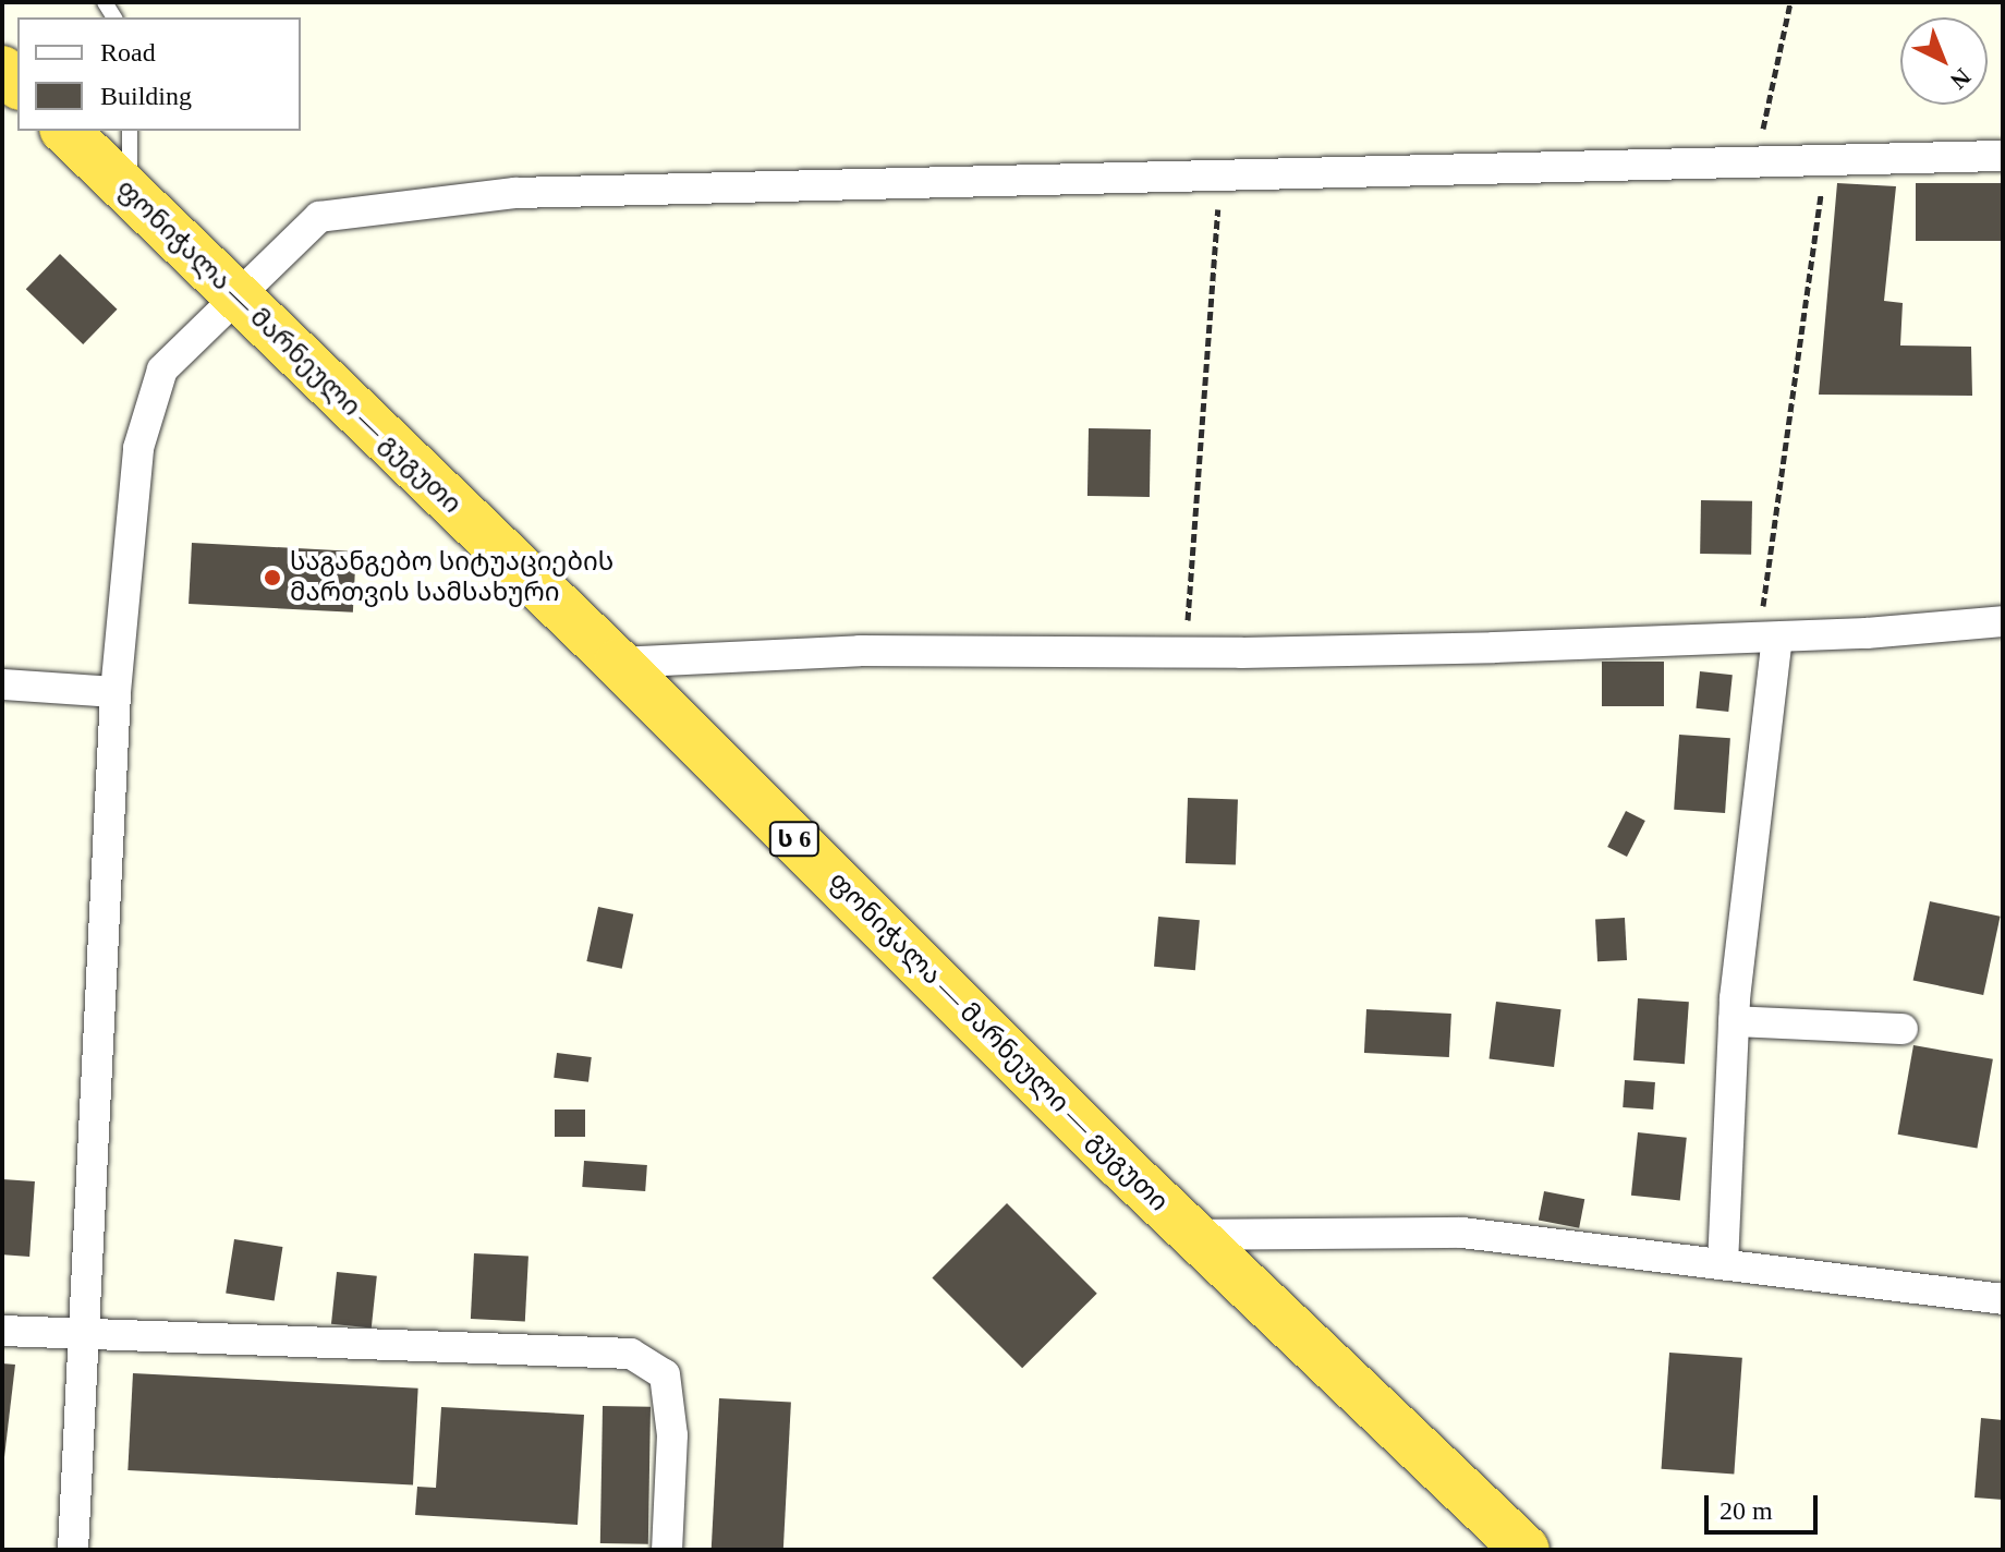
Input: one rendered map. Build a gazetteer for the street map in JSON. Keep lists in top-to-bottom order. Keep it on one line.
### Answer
{"streets":{"highway":["ფონიჭალა — მარნეული — გუგუთი","ს 6"]},"places":["საგანგებო სიტუაციების მართვის სამსახური"],"legend":["Road","Building"],"scale_bar":"20 m","north":"bottom right"}
